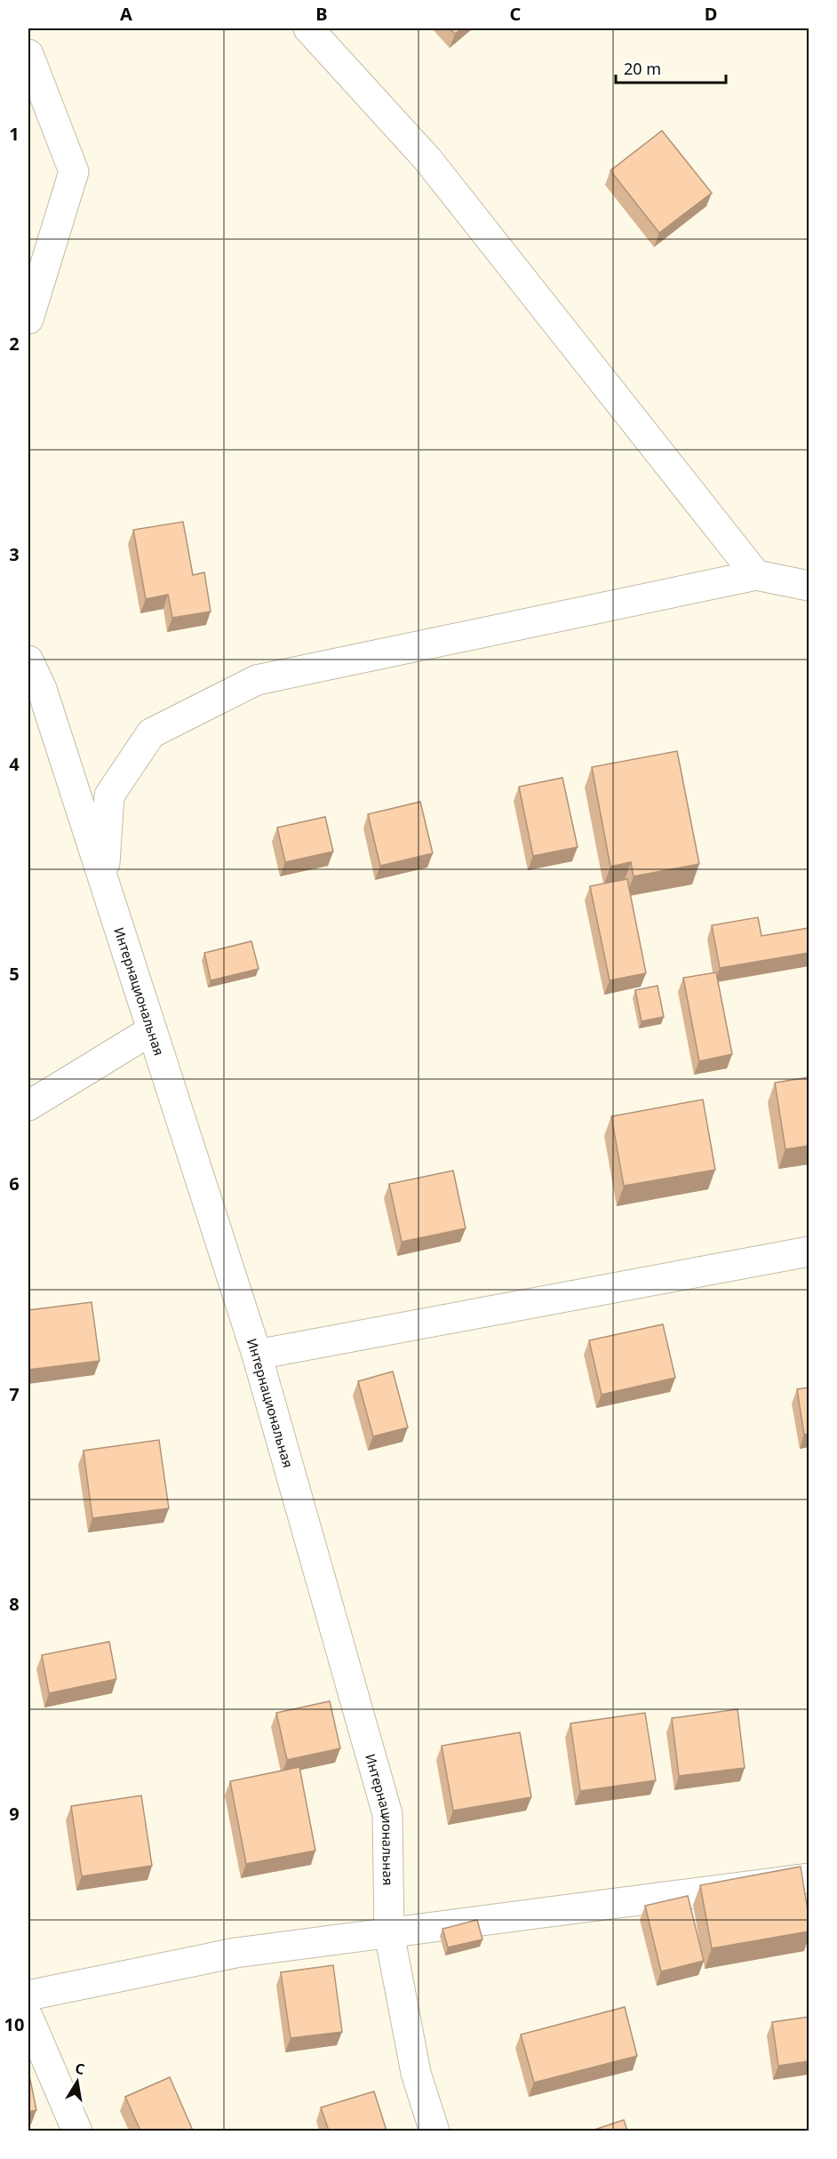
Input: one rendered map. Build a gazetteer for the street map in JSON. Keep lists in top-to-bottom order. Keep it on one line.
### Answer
{"streets":{"street":["Интернациональная"]},"scale_bar":"20 m","north":"top","grid":{"columns":["A","B","C","D"],"rows":["1","2","3","4","5","6","7","8","9","10"]}}
